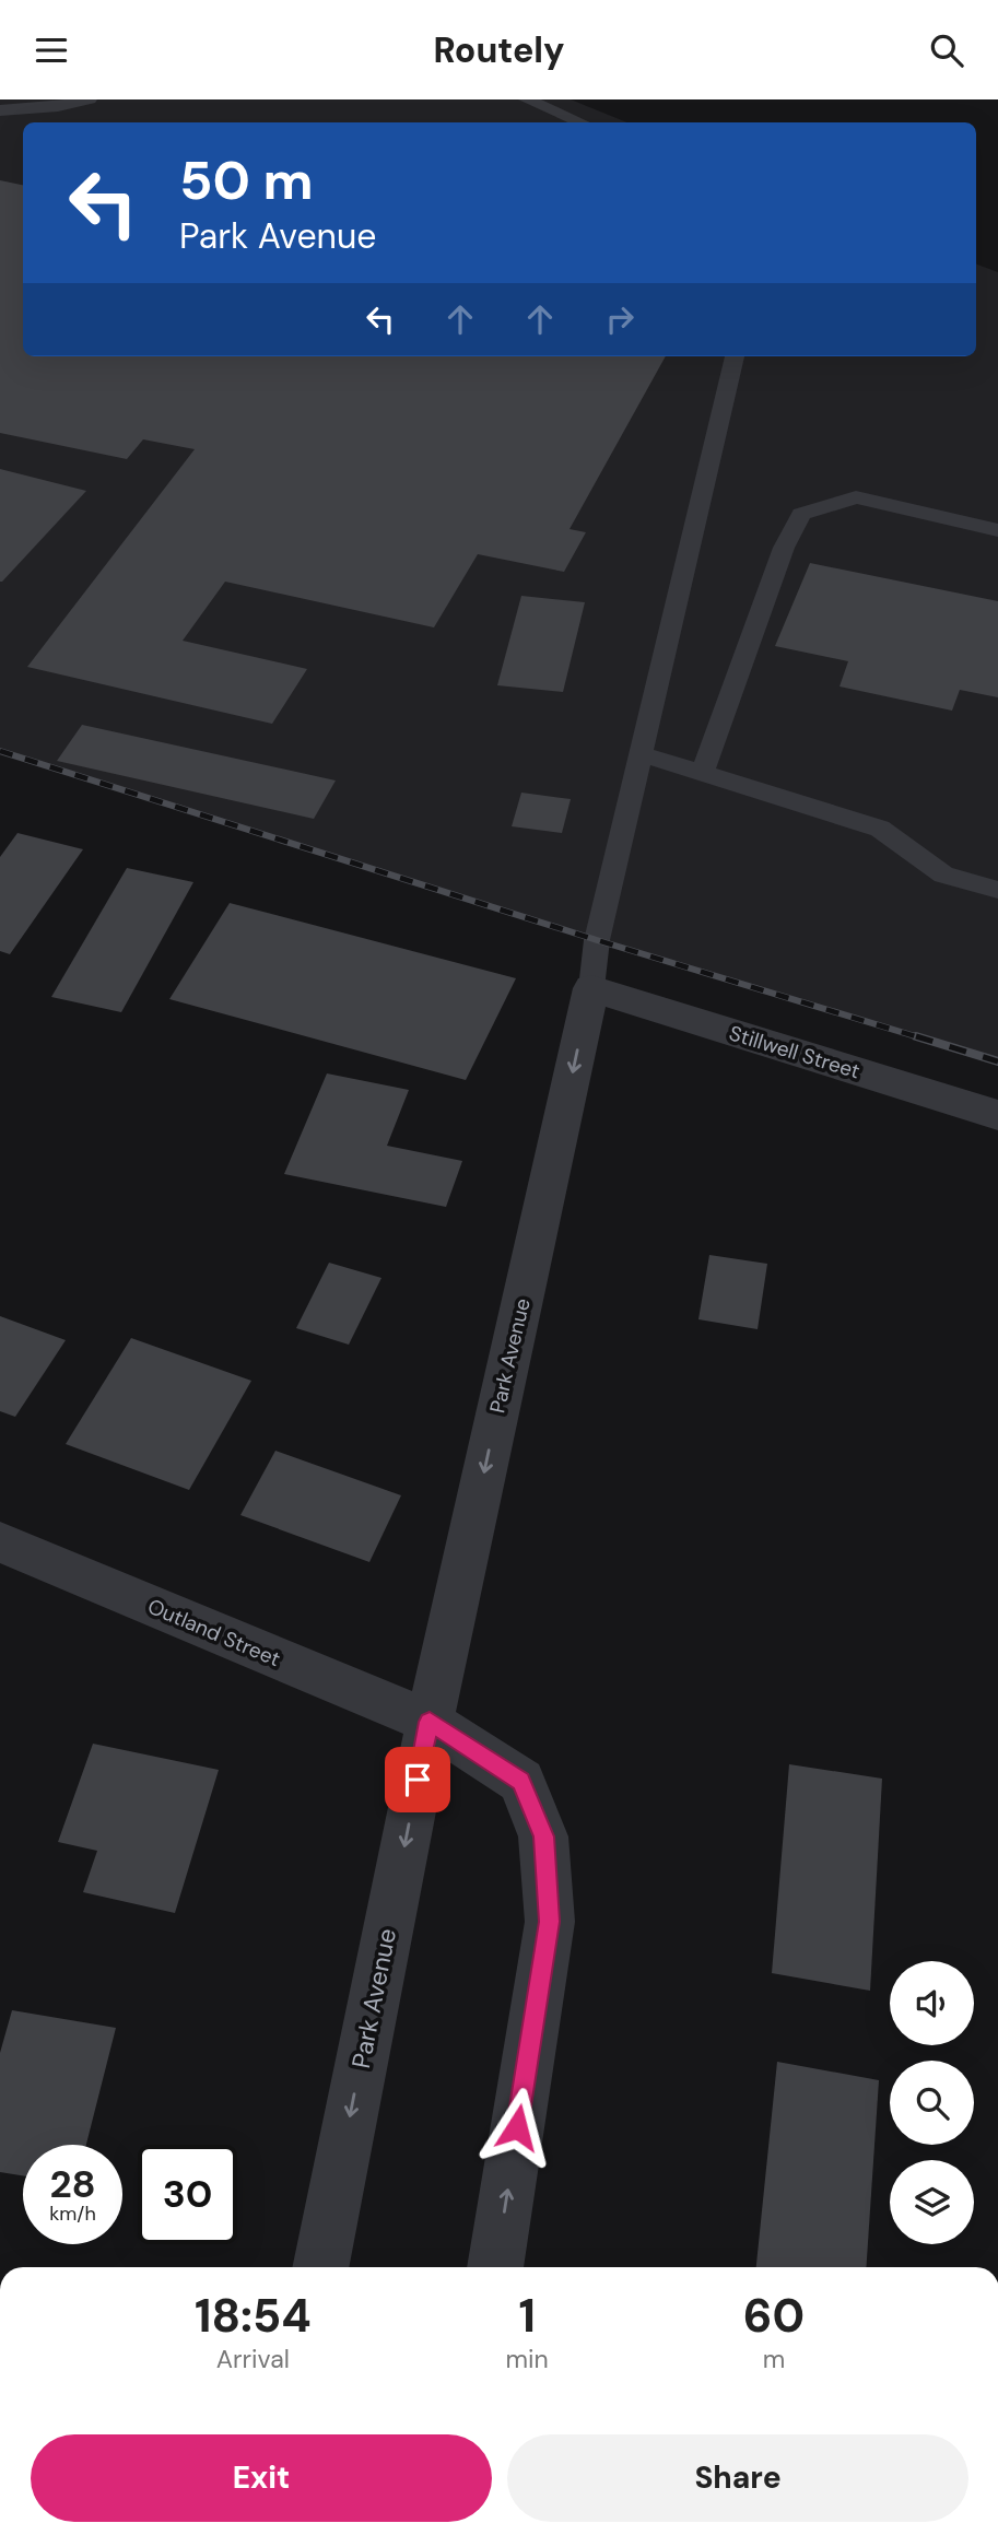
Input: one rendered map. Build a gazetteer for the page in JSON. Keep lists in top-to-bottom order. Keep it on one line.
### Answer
{"streets":{"street":["Stillwell Street","Park Avenue","Outland Street"]},"crossings":[["Stillwell Street","Park Avenue"],["Park Avenue","Outland Street"]],"one_way":["Park Avenue"],"page":{"header":"Routely","turn":["50 m","Park Avenue"],"speed":"28 km/h","limit":"30","eta":["18:54","Arrival","1","min","60","m"],"buttons":["Exit","Share"]}}
